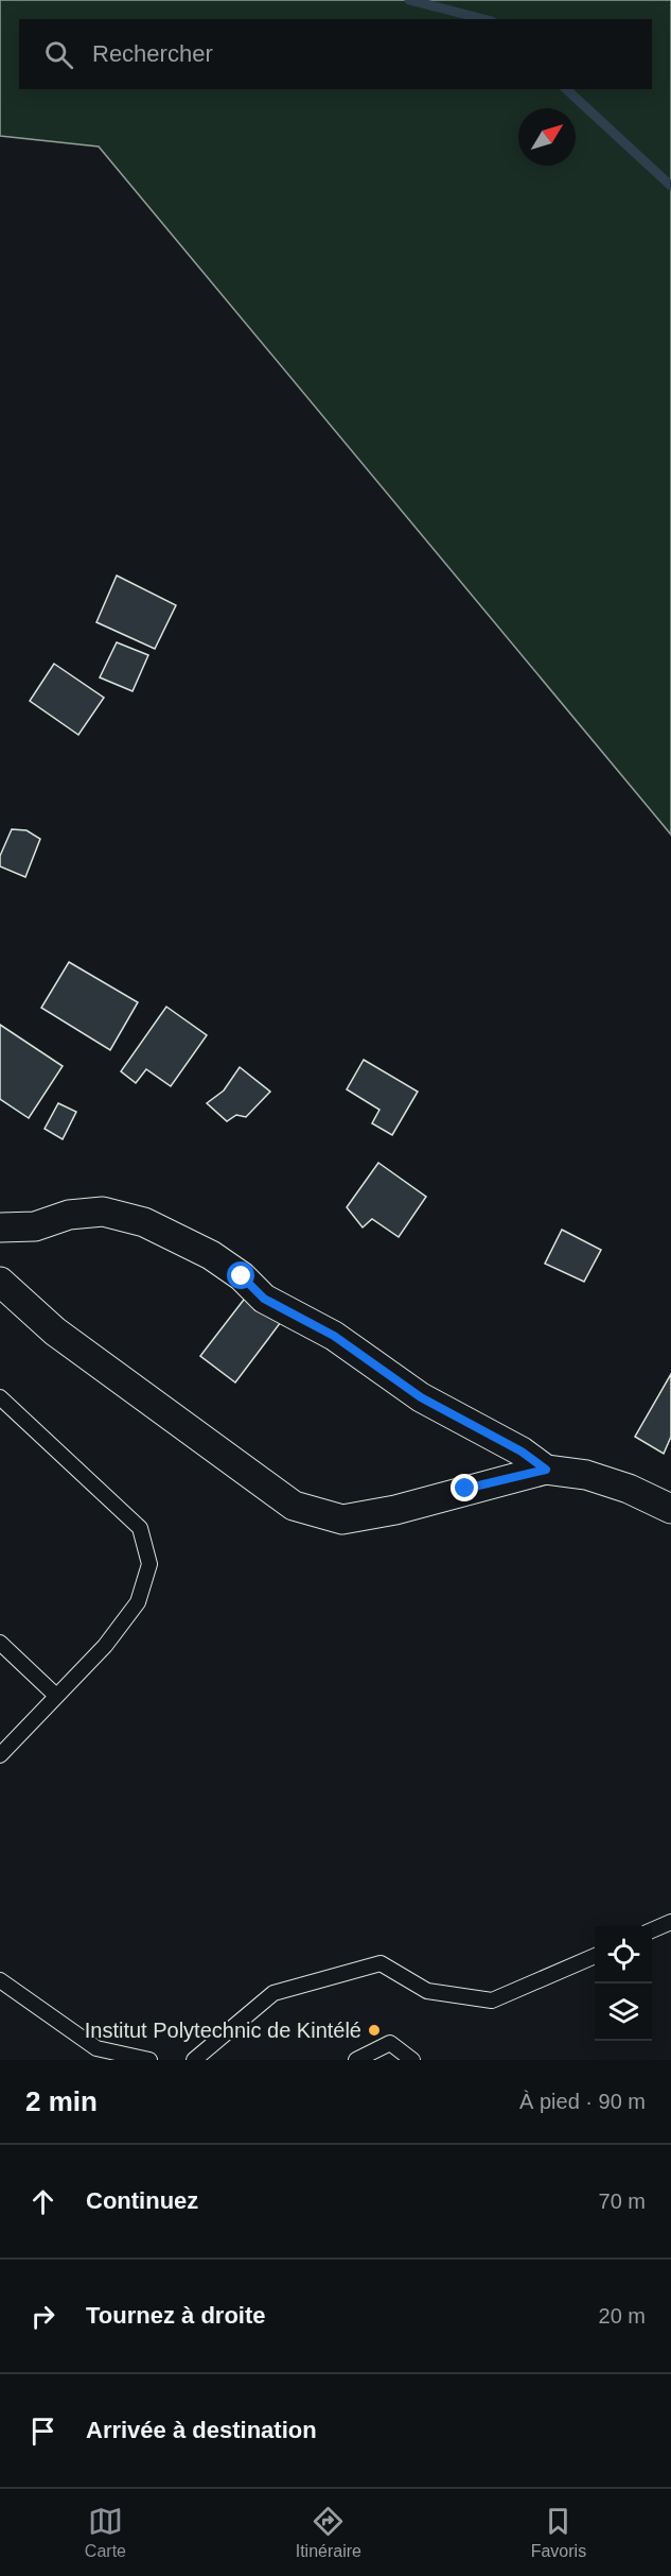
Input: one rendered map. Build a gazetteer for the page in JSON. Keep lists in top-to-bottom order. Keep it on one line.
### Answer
{"places":["Institut Polytechnic de Kintélé"],"north":"top right","page":{"search":"Rechercher","heading":["2 min","À pied · 90 m"],"list":[["Continuez","70 m"],["Tournez à droite","20 m"],"Arrivée à destination"],"nav":["Carte","Itinéraire","Favoris"]}}
